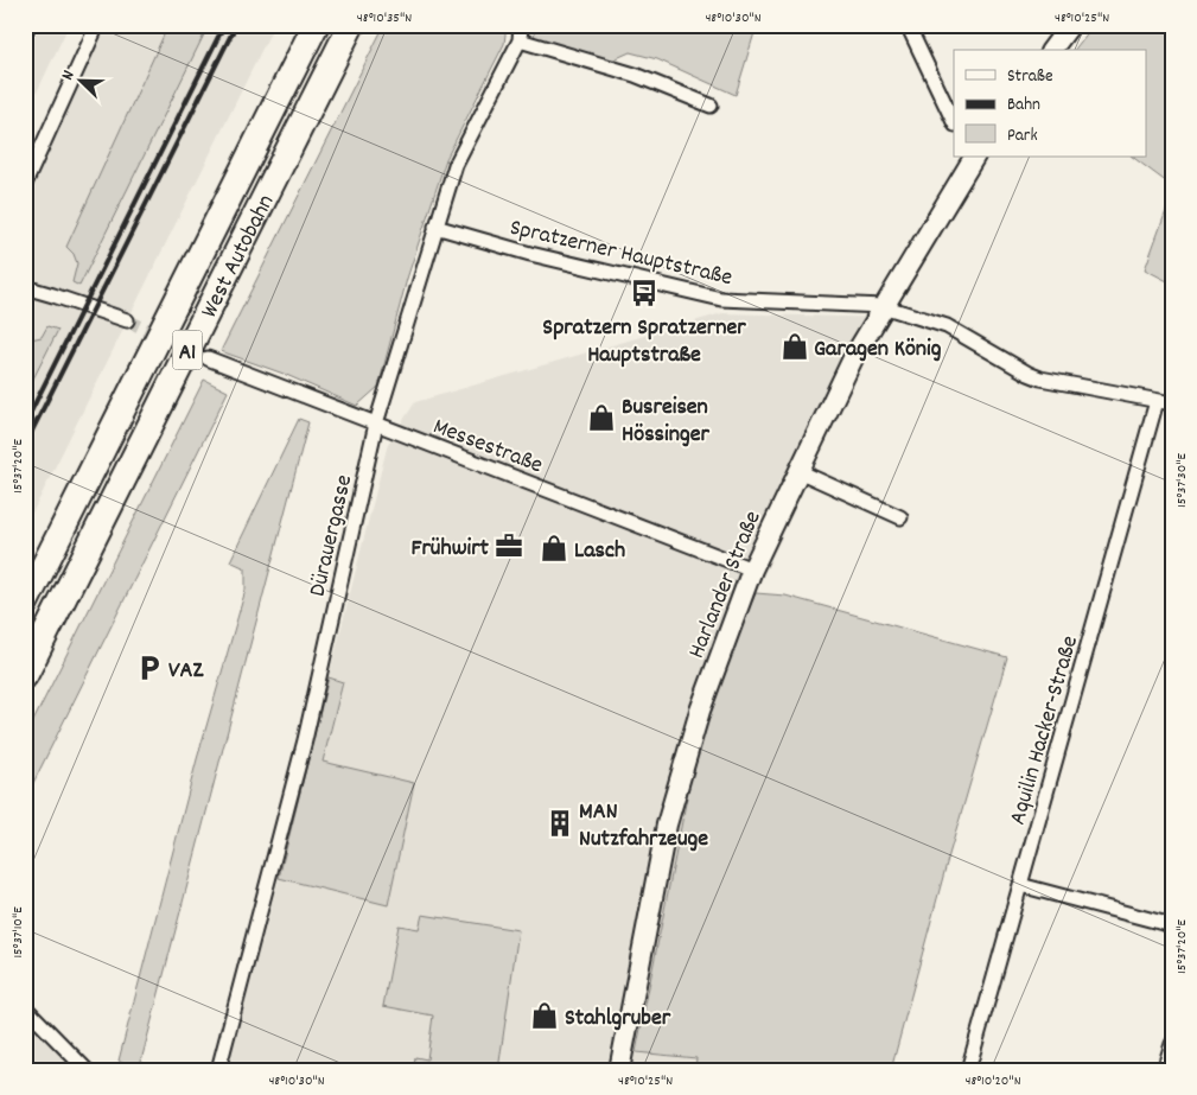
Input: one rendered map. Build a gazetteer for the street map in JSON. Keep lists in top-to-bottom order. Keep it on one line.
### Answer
{"streets":{"highway":["West Autobahn","A1"],"main road":["Harlander Straße"],"street":["Spratzerner Hauptstraße","Messestraße","Dürauergasse","Aquilin Hacker-Straße"]},"crossings":[["Spratzerner Hauptstraße","Dürauergasse"],["Spratzerner Hauptstraße","Harlander Straße"],["Spratzerner Hauptstraße","Aquilin Hacker-Straße"],["Messestraße","Dürauergasse"],["Messestraße","Harlander Straße"]],"places":{"bus stop":["Spratzern Spratzerner Hauptstraße"],"shop":["Garagen König","Busreisen Hössinger","Lasch","Stahlgruber"],"office":["Frühwirt"],"parking":["VAZ"],"building":["MAN Nutzfahrzeuge"]},"legend":["Straße","Bahn","Park"],"north":"top left","coordinates":["48°10'35\"N","48°10'30\"N","48°10'25\"N","15°37'20\"E","15°37'30\"E","15°37'10\"E","48°10'20\"N"]}
